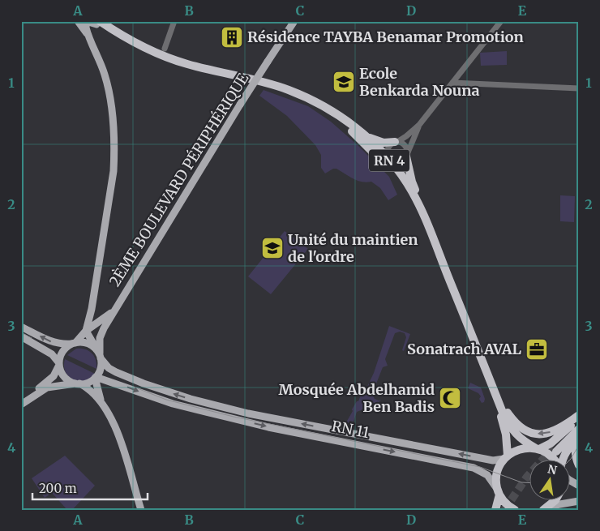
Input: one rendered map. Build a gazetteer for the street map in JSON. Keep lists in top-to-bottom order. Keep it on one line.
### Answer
{"streets":{"highway":["RN 4"],"main road":["2ÈME BOULEVARD PÉRIPHÉRIQUE","RN 11"]},"crossings":[["RN 4","RN 11"],["2ÈME BOULEVARD PÉRIPHÉRIQUE","RN 11"]],"places":{"building":["Résidence TAYBA Benamar Promotion"],"school or university":["Ecole Benkarda Nouna","Unité du maintien de l'ordre"],"office":["Sonatrach AVAL"],"mosque":["Mosquée Abdelhamid Ben Badis"]},"scale_bar":"200 m","north":"top","grid":{"columns":["A","B","C","D","E"],"rows":["1","2","3","4"]}}
